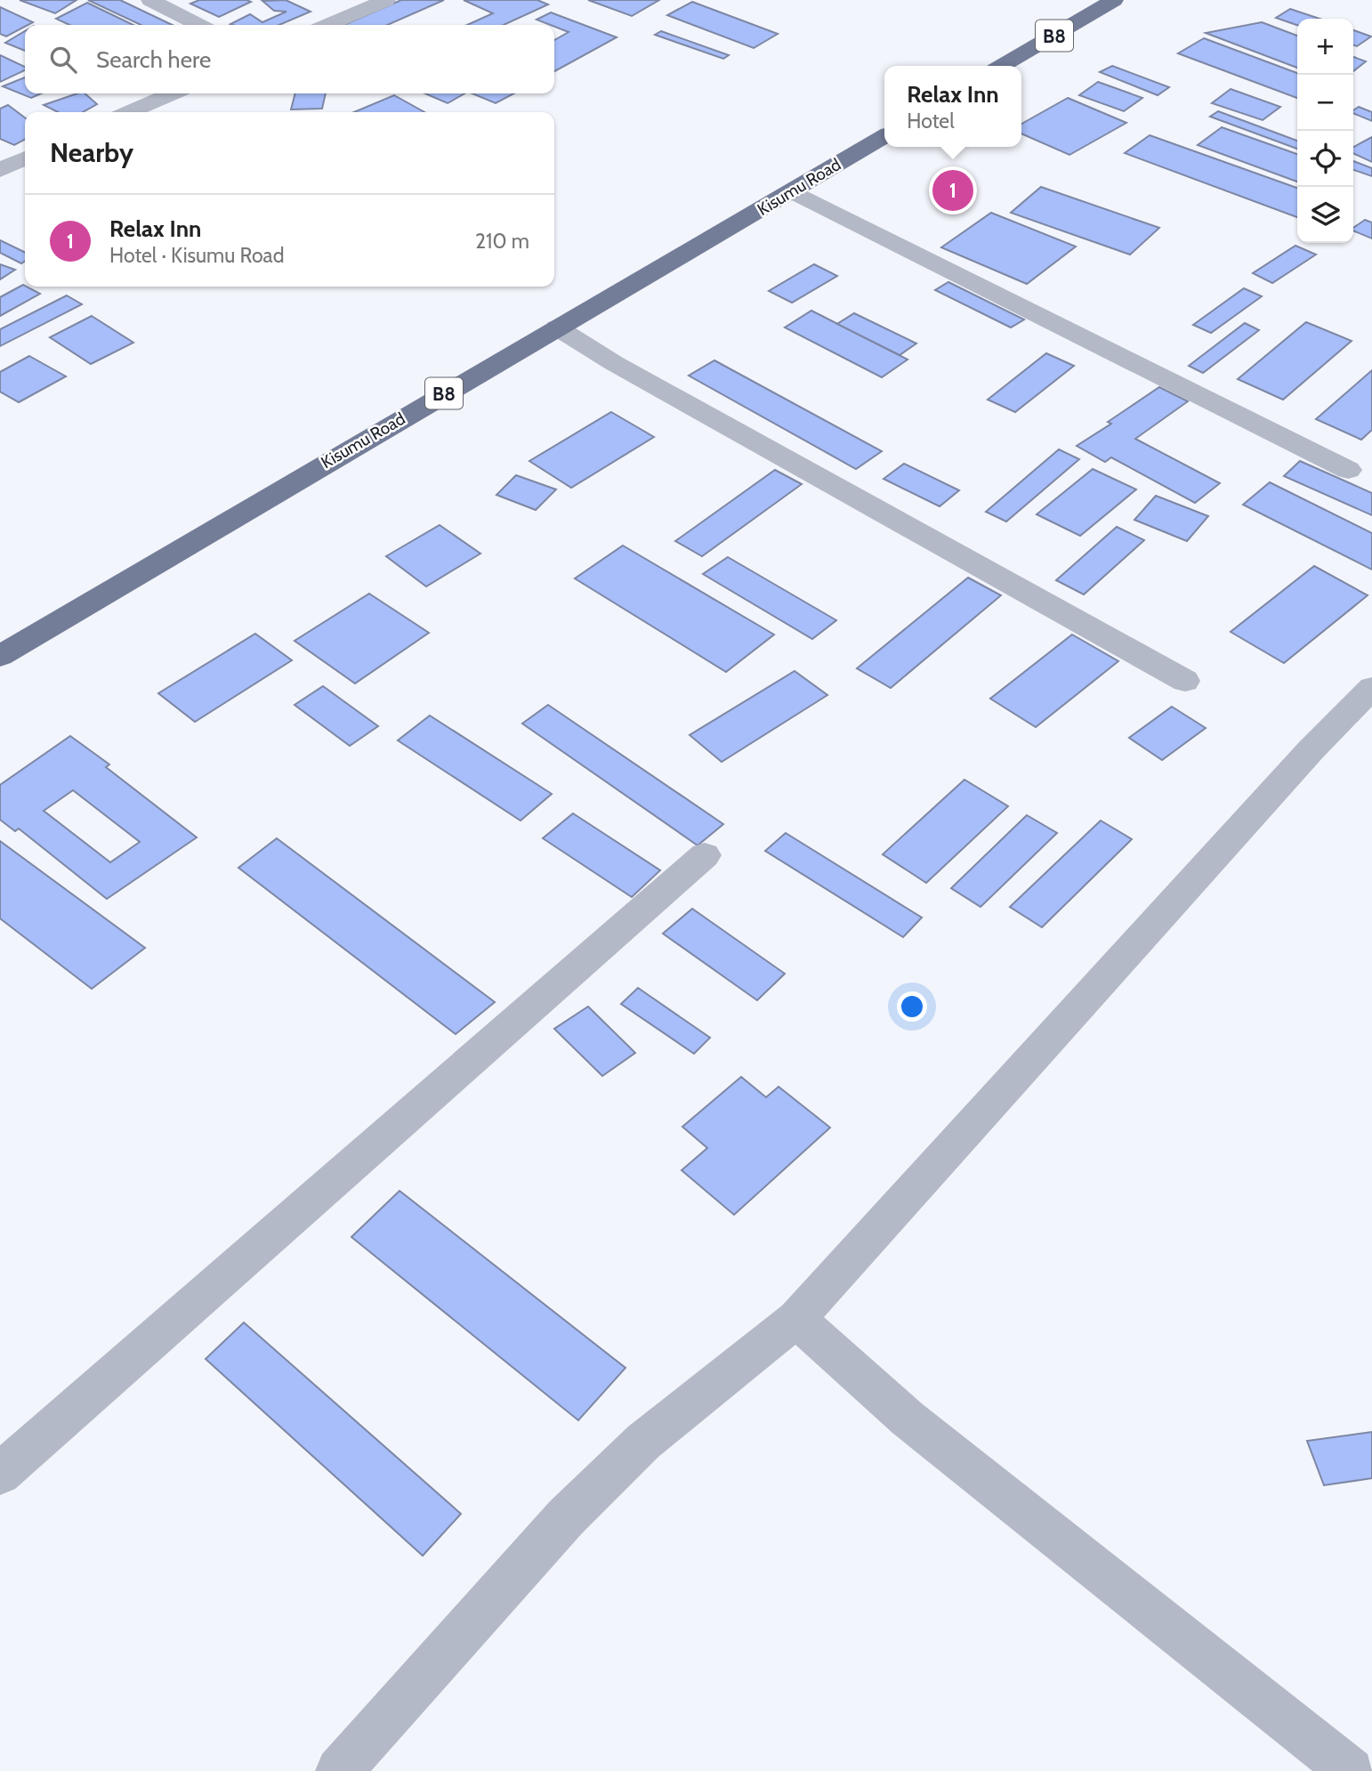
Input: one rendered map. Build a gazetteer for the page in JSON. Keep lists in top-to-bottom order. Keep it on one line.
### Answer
{"streets":{"highway":["B8","Kisumu Road"]},"page":{"map_buttons":["+","−"],"search":"Search here","popup":["Relax Inn","Hotel"],"heading":"Nearby","pins":"1","list":[{"mark":"1","name":"Relax Inn","note":"Hotel · Kisumu Road","value":"210 m"}]}}
